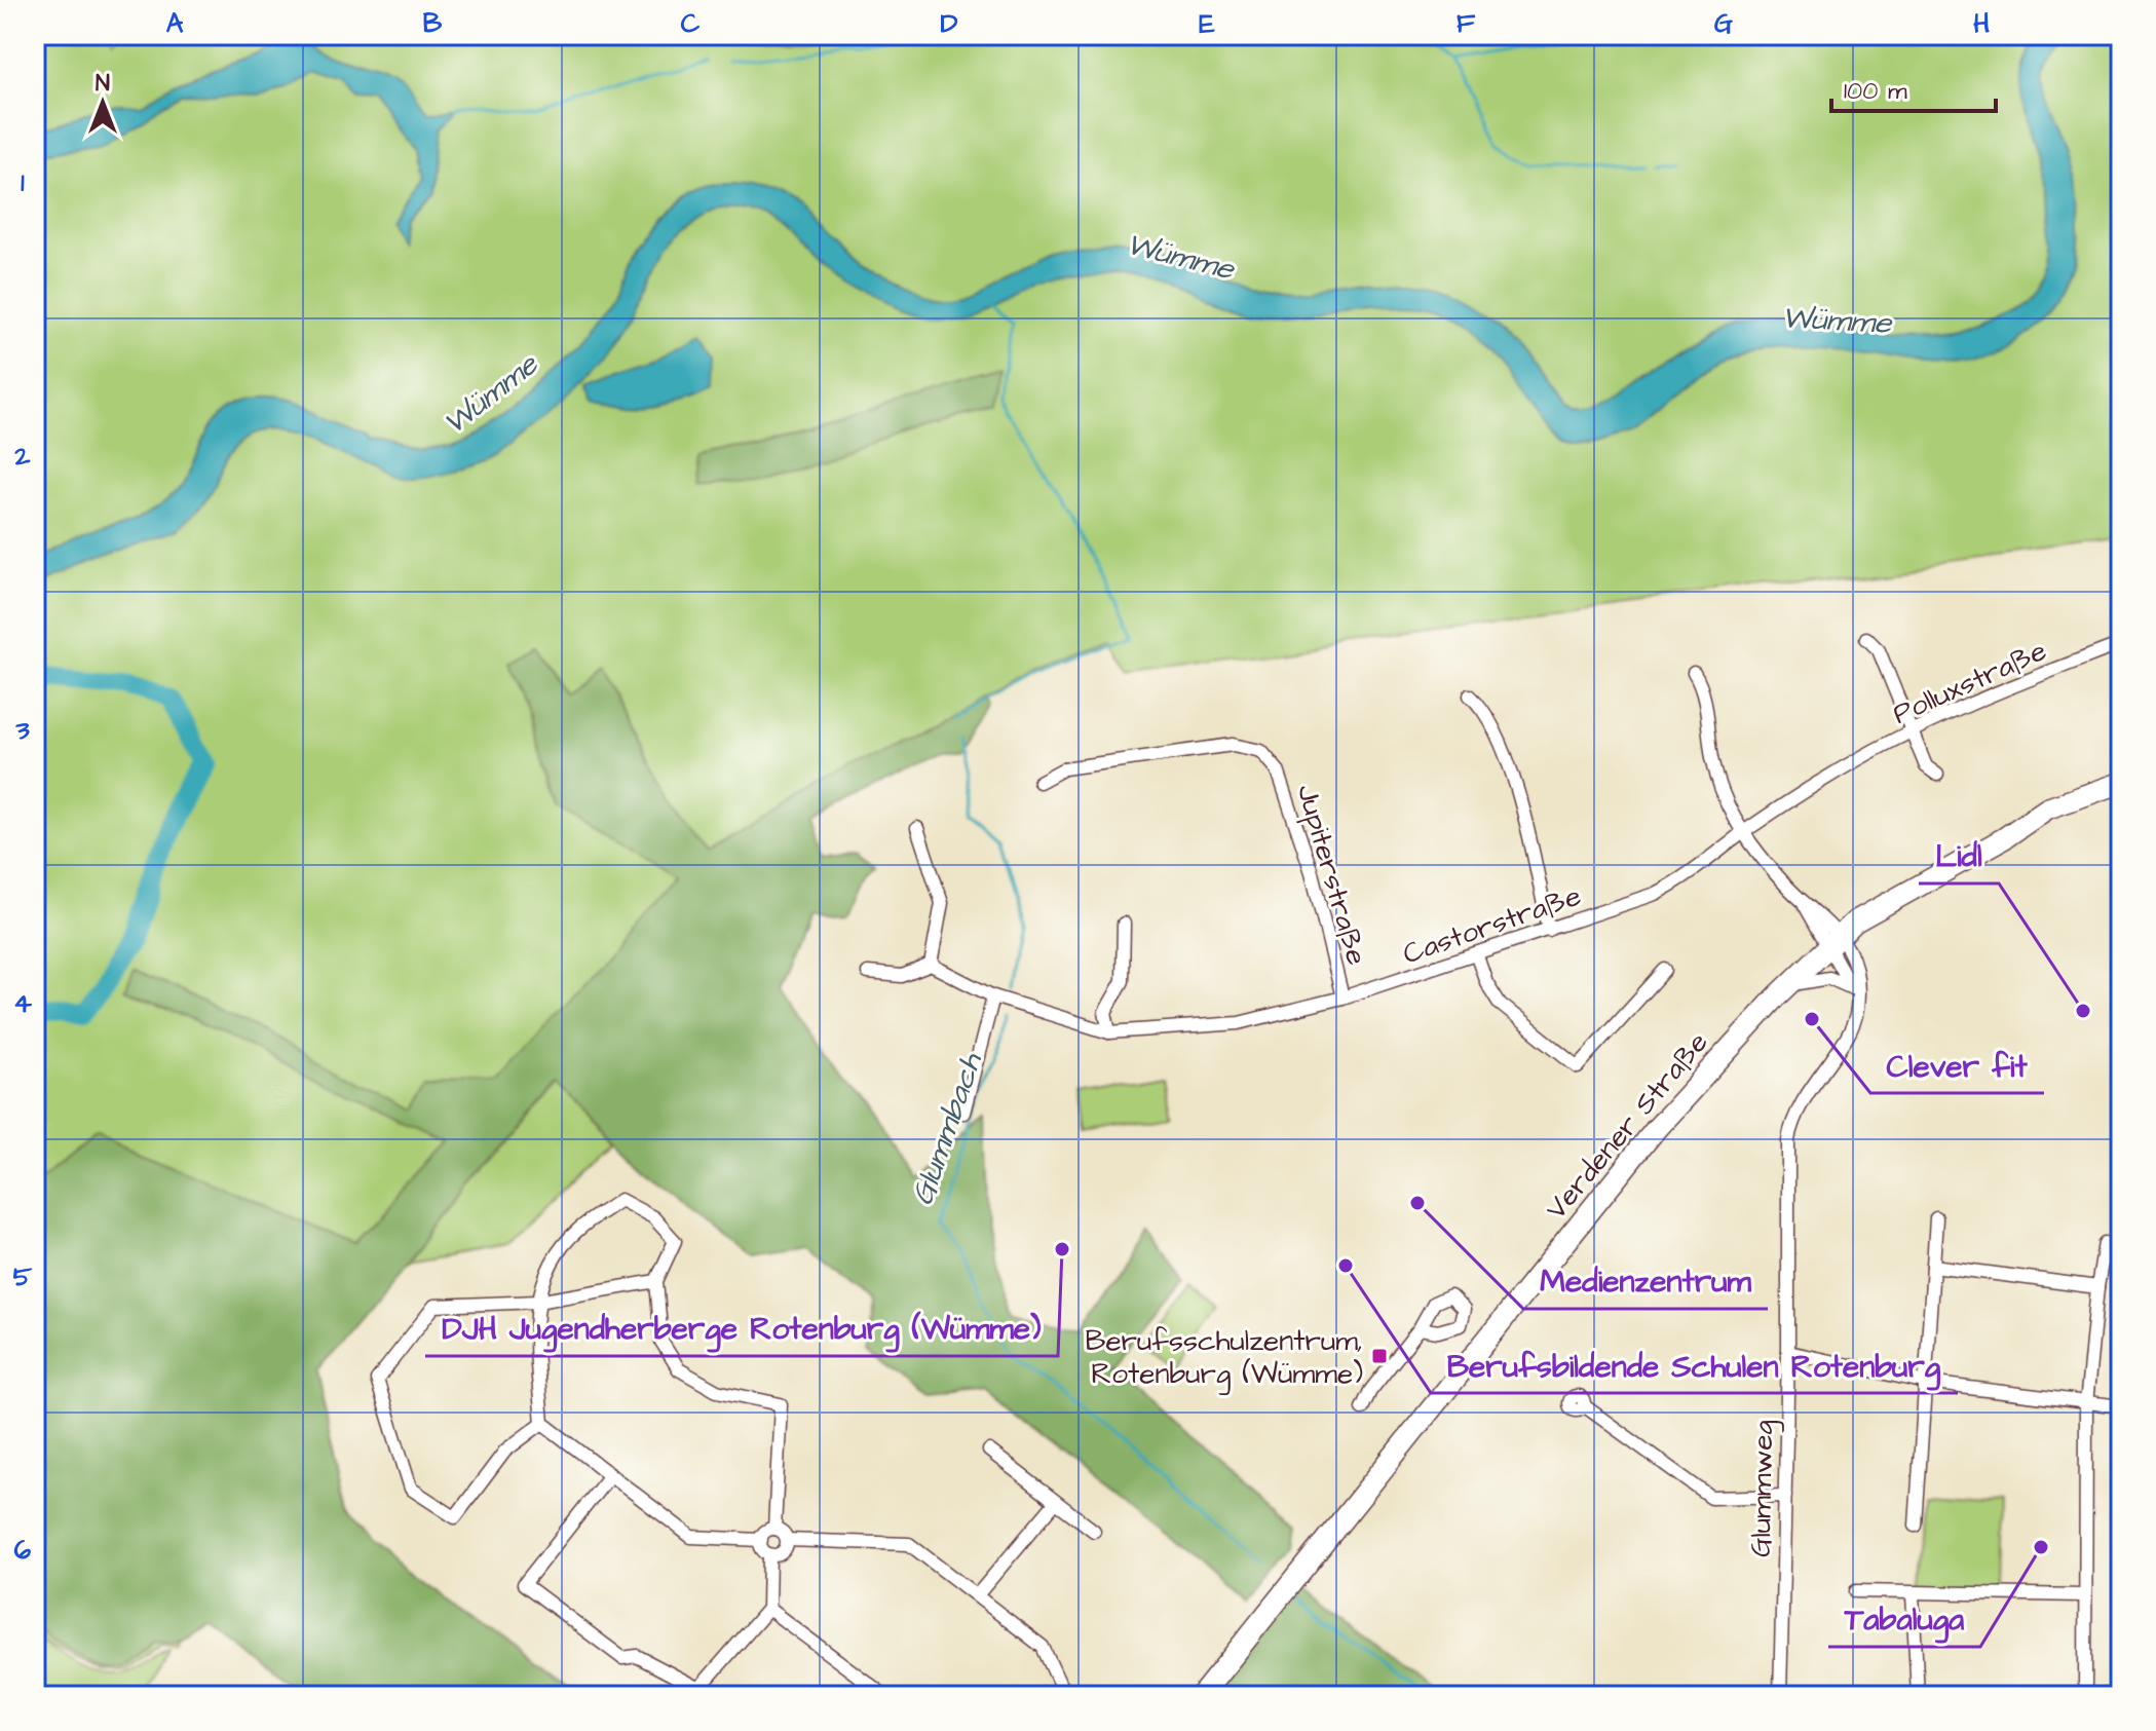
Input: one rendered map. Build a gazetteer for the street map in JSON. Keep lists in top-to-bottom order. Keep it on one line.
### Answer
{"streets":{"main road":["Verdener Straße"],"street":["Polluxstraße","Jupiterstraße","Castorstraße","Glummweg"]},"crossings":[["Polluxstraße","Castorstraße"],["Jupiterstraße","Castorstraße"]],"water":["Wümme","Glummbach"],"places":{"other":["Lidl","Clever fit","Medienzentrum","DJH Jugendherberge Rotenburg (Wümme)","Berufsbildende Schulen Rotenburg","Tabaluga"],"transit":["Berufsschulzentrum, Rotenburg (Wümme)"]},"scale_bar":"100 m","north":"top","grid":{"columns":["A","B","C","D","E","F","G","H"],"rows":["1","2","3","4","5","6"]}}
